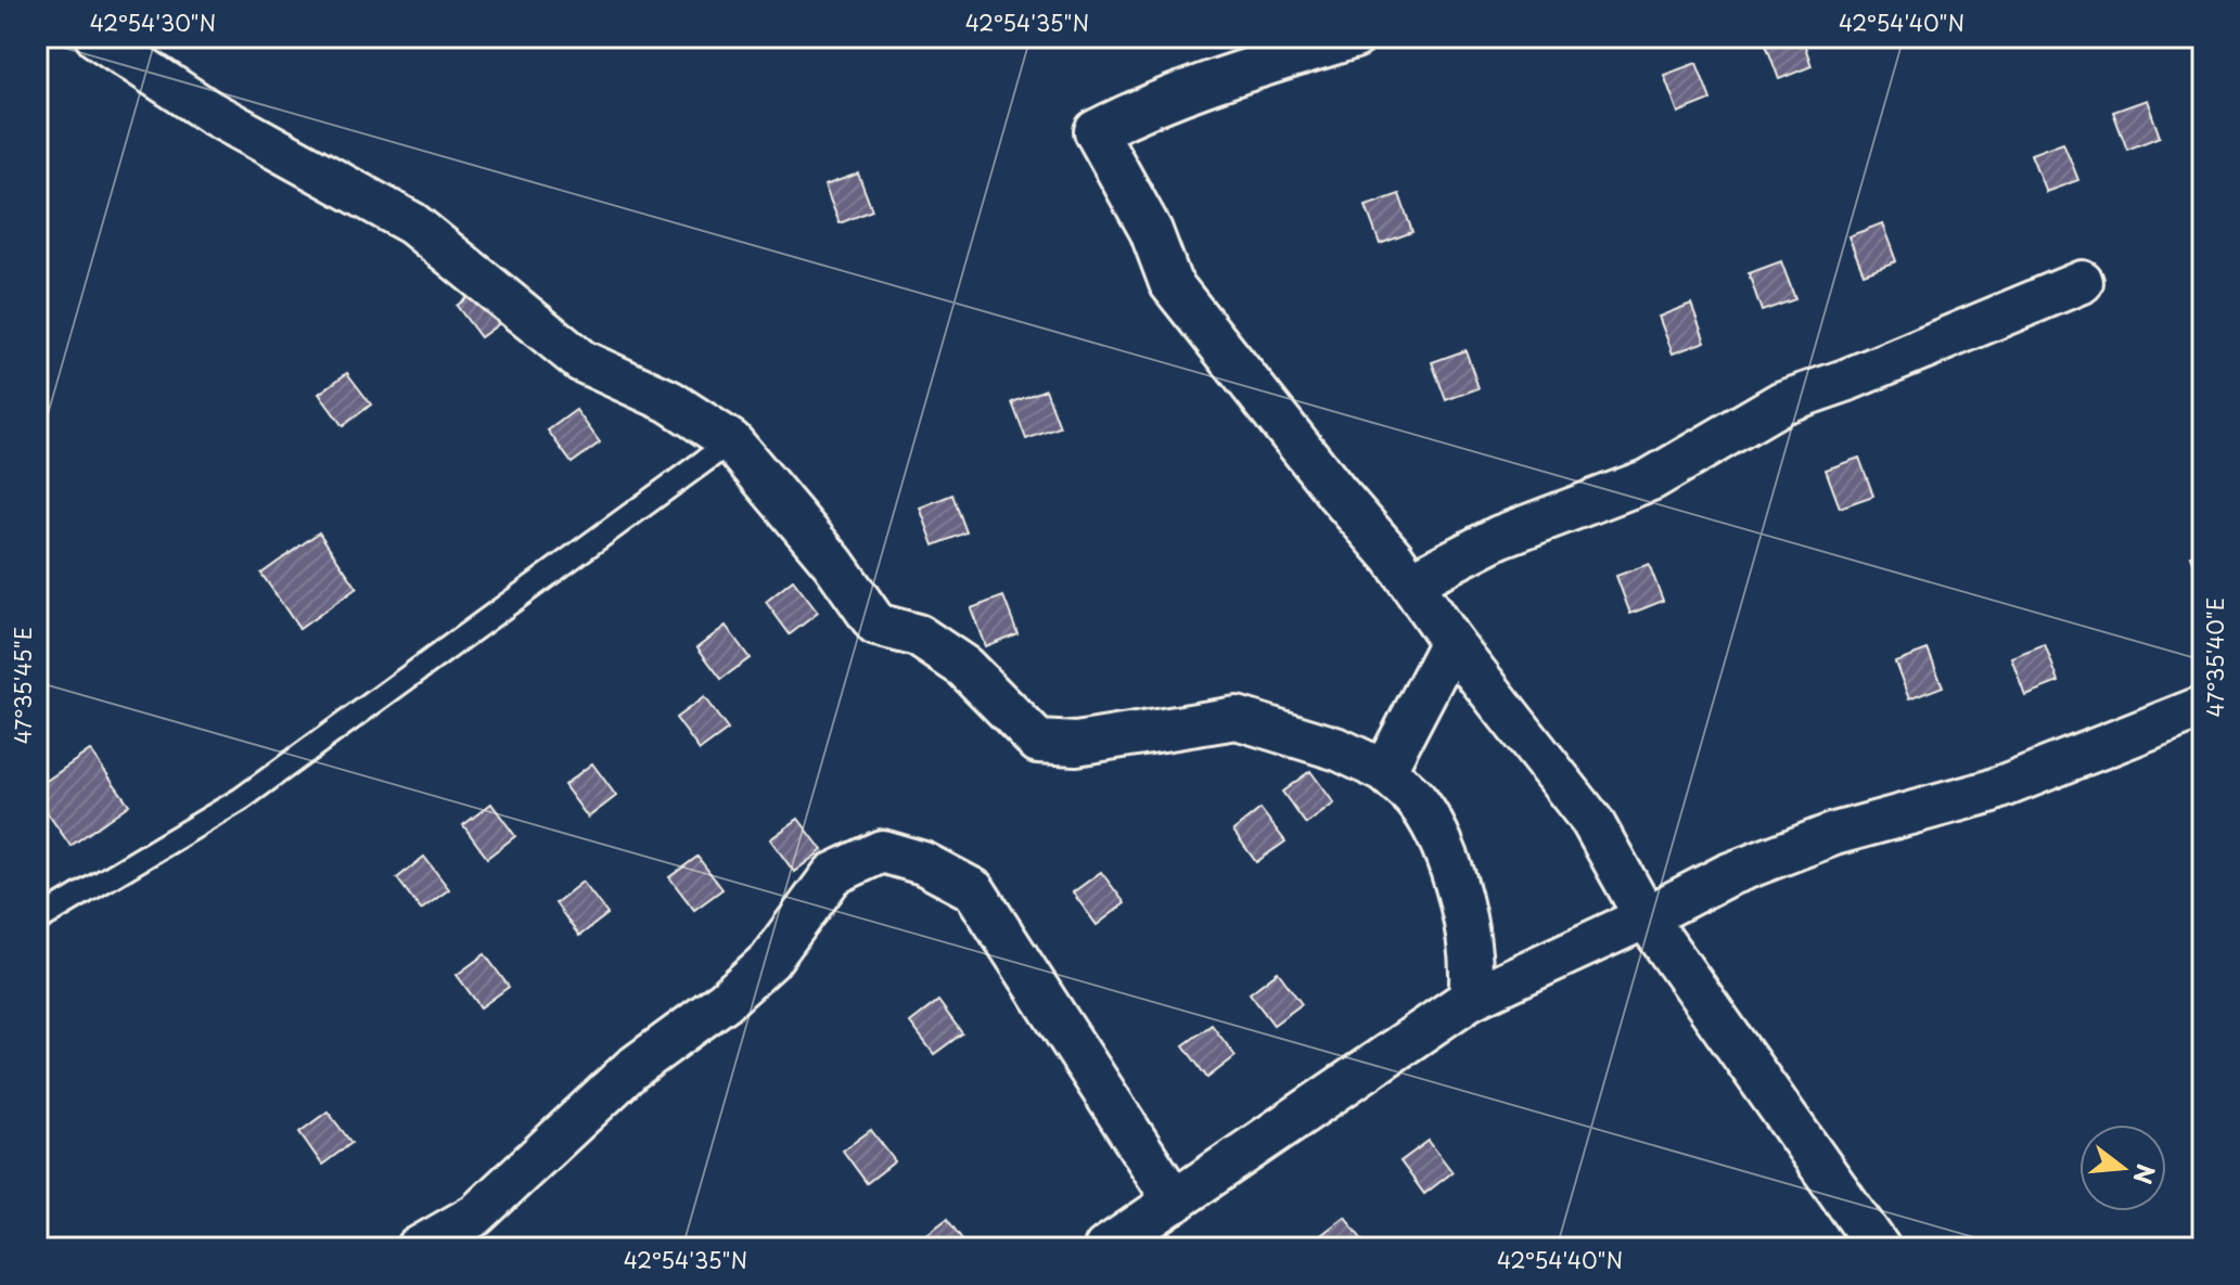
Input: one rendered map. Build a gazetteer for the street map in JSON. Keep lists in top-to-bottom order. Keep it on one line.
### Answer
{"north":"right","coordinates":["42°54'30\"N","42°54'35\"N","42°54'40\"N","47°35'40\"E","47°35'45\"E"]}
